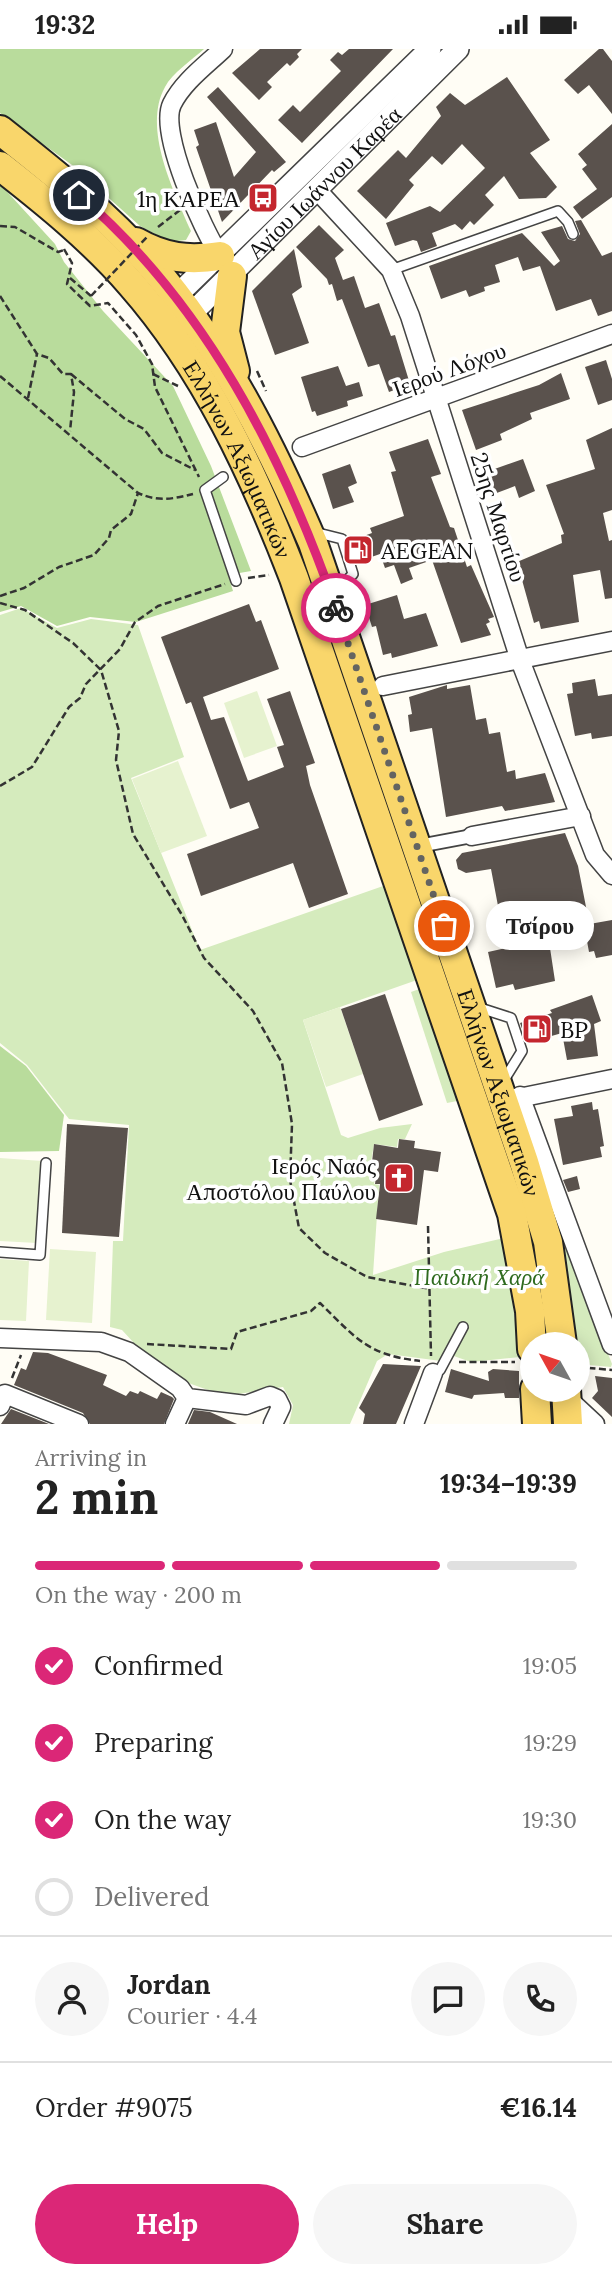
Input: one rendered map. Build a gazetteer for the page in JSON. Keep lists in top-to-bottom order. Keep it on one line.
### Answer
{"streets":{"main road":["Ελλήνων Αξιωματικών"],"street":["Αγίου Ιωάννου Καρέα","Ιερού Λόχου","25ης Μαρτίου"]},"crossings":[["Αγίου Ιωάννου Καρέα","Ελλήνων Αξιωματικών"],["Αγίου Ιωάννου Καρέα","25ης Μαρτίου"],["Ιερού Λόχου","25ης Μαρτίου"]],"parks":["Παιδική Χαρά"],"places":{"bus stop":["1η ΚΑΡΕΑ"],"fuel station":["AEGEAN","BP"],"other":["Τσίρου"],"church":["Ιερός Ναός Αποστόλου Παύλου"]},"north":"top left","page":{"status":"19:32","bubble":"Τσίρου","heading":["2 min","Arriving in","19:34–19:39"],"panel":["Jordan","Courier · 4.4","Order #9075","€16.14"],"bar":"On the way · 200 m","list":[["Confirmed","19:05"],["Preparing","19:29"],["On the way","19:30"],"Delivered"],"buttons":["Help","Share"]}}
